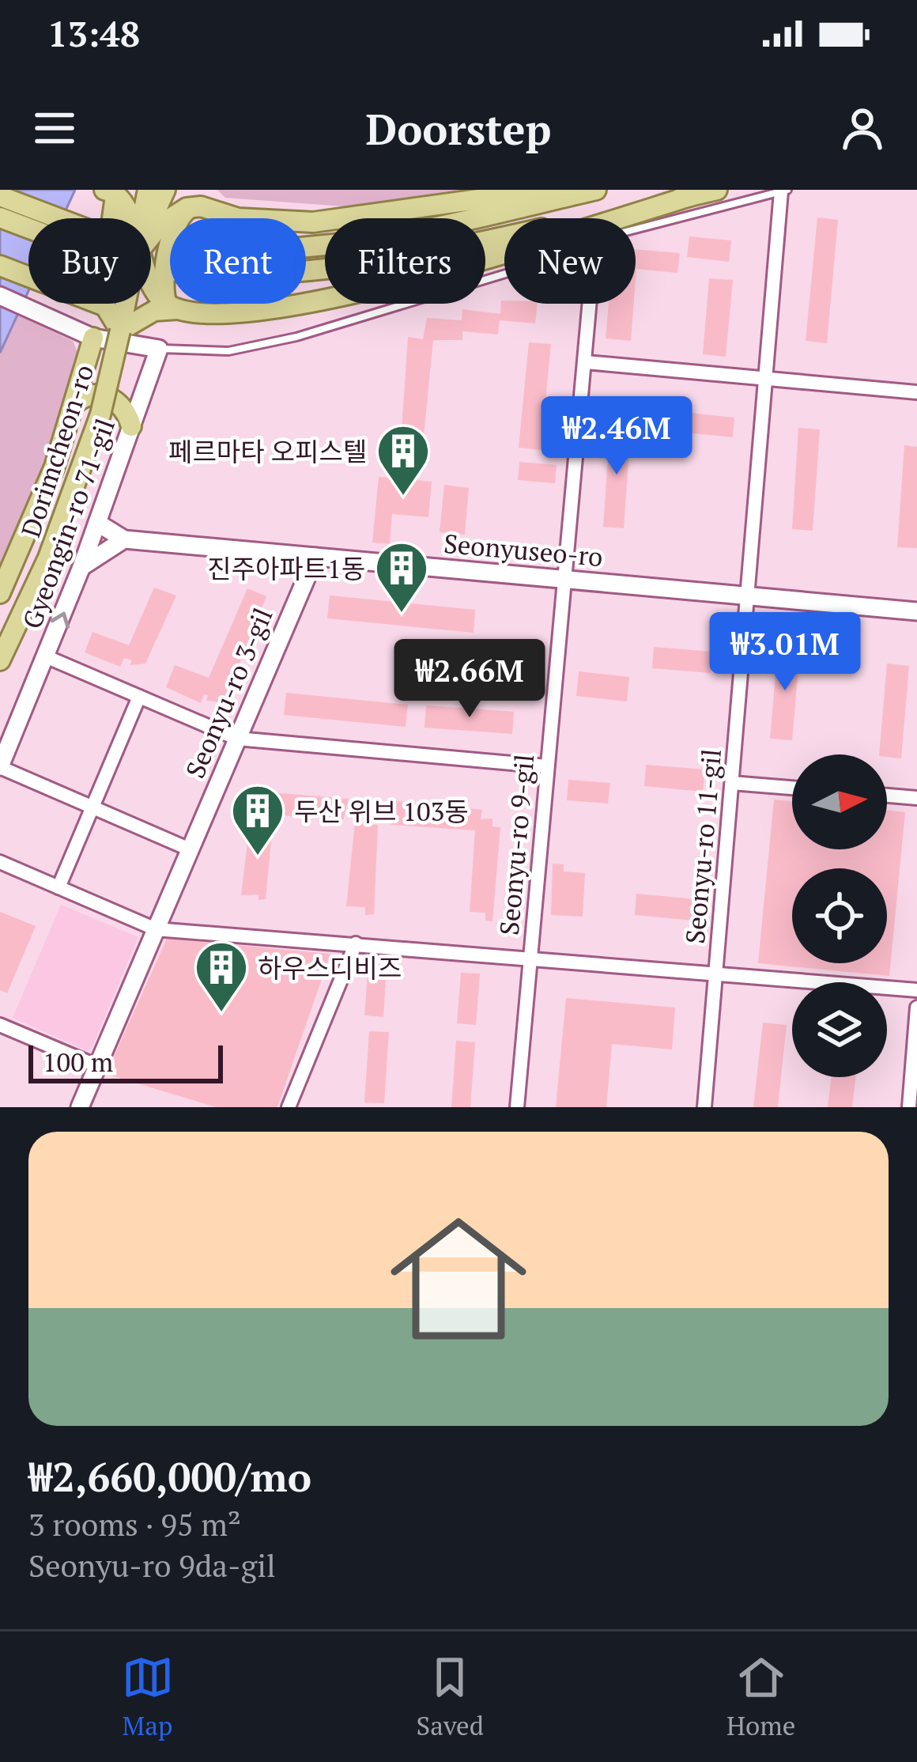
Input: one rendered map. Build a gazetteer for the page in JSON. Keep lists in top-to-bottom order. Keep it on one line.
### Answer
{"streets":{"main road":["Dorimcheon-ro"],"street":["Gyeongin-ro 71-gil","Seonyuseo-ro","Seonyu-ro 3-gil","Seonyu-ro 9-gil","Seonyu-ro 11-gil"]},"crossings":[["Gyeongin-ro 71-gil","Seonyuseo-ro"],["Seonyuseo-ro","Seonyu-ro 3-gil"],["Seonyuseo-ro","Seonyu-ro 9-gil"],["Seonyuseo-ro","Seonyu-ro 11-gil"]],"places":{"building":["페르마타 오피스텔","진주아파트1동","두산 위브 103동","하우스디비즈"]},"scale_bar":"100 m","north":"right","page":{"status":"13:48","header":"Doorstep","chip":["Buy","Rent","Filters","New"],"price":["₩2.46M","₩3.01M","₩2.66M"],"scale":"100 m","list":[{"name":"₩2,660,000/mo","note":"3 rooms · 95 m² · Seonyu-ro 9da-gil"}],"tabs":["Map","Saved","Home"]}}
